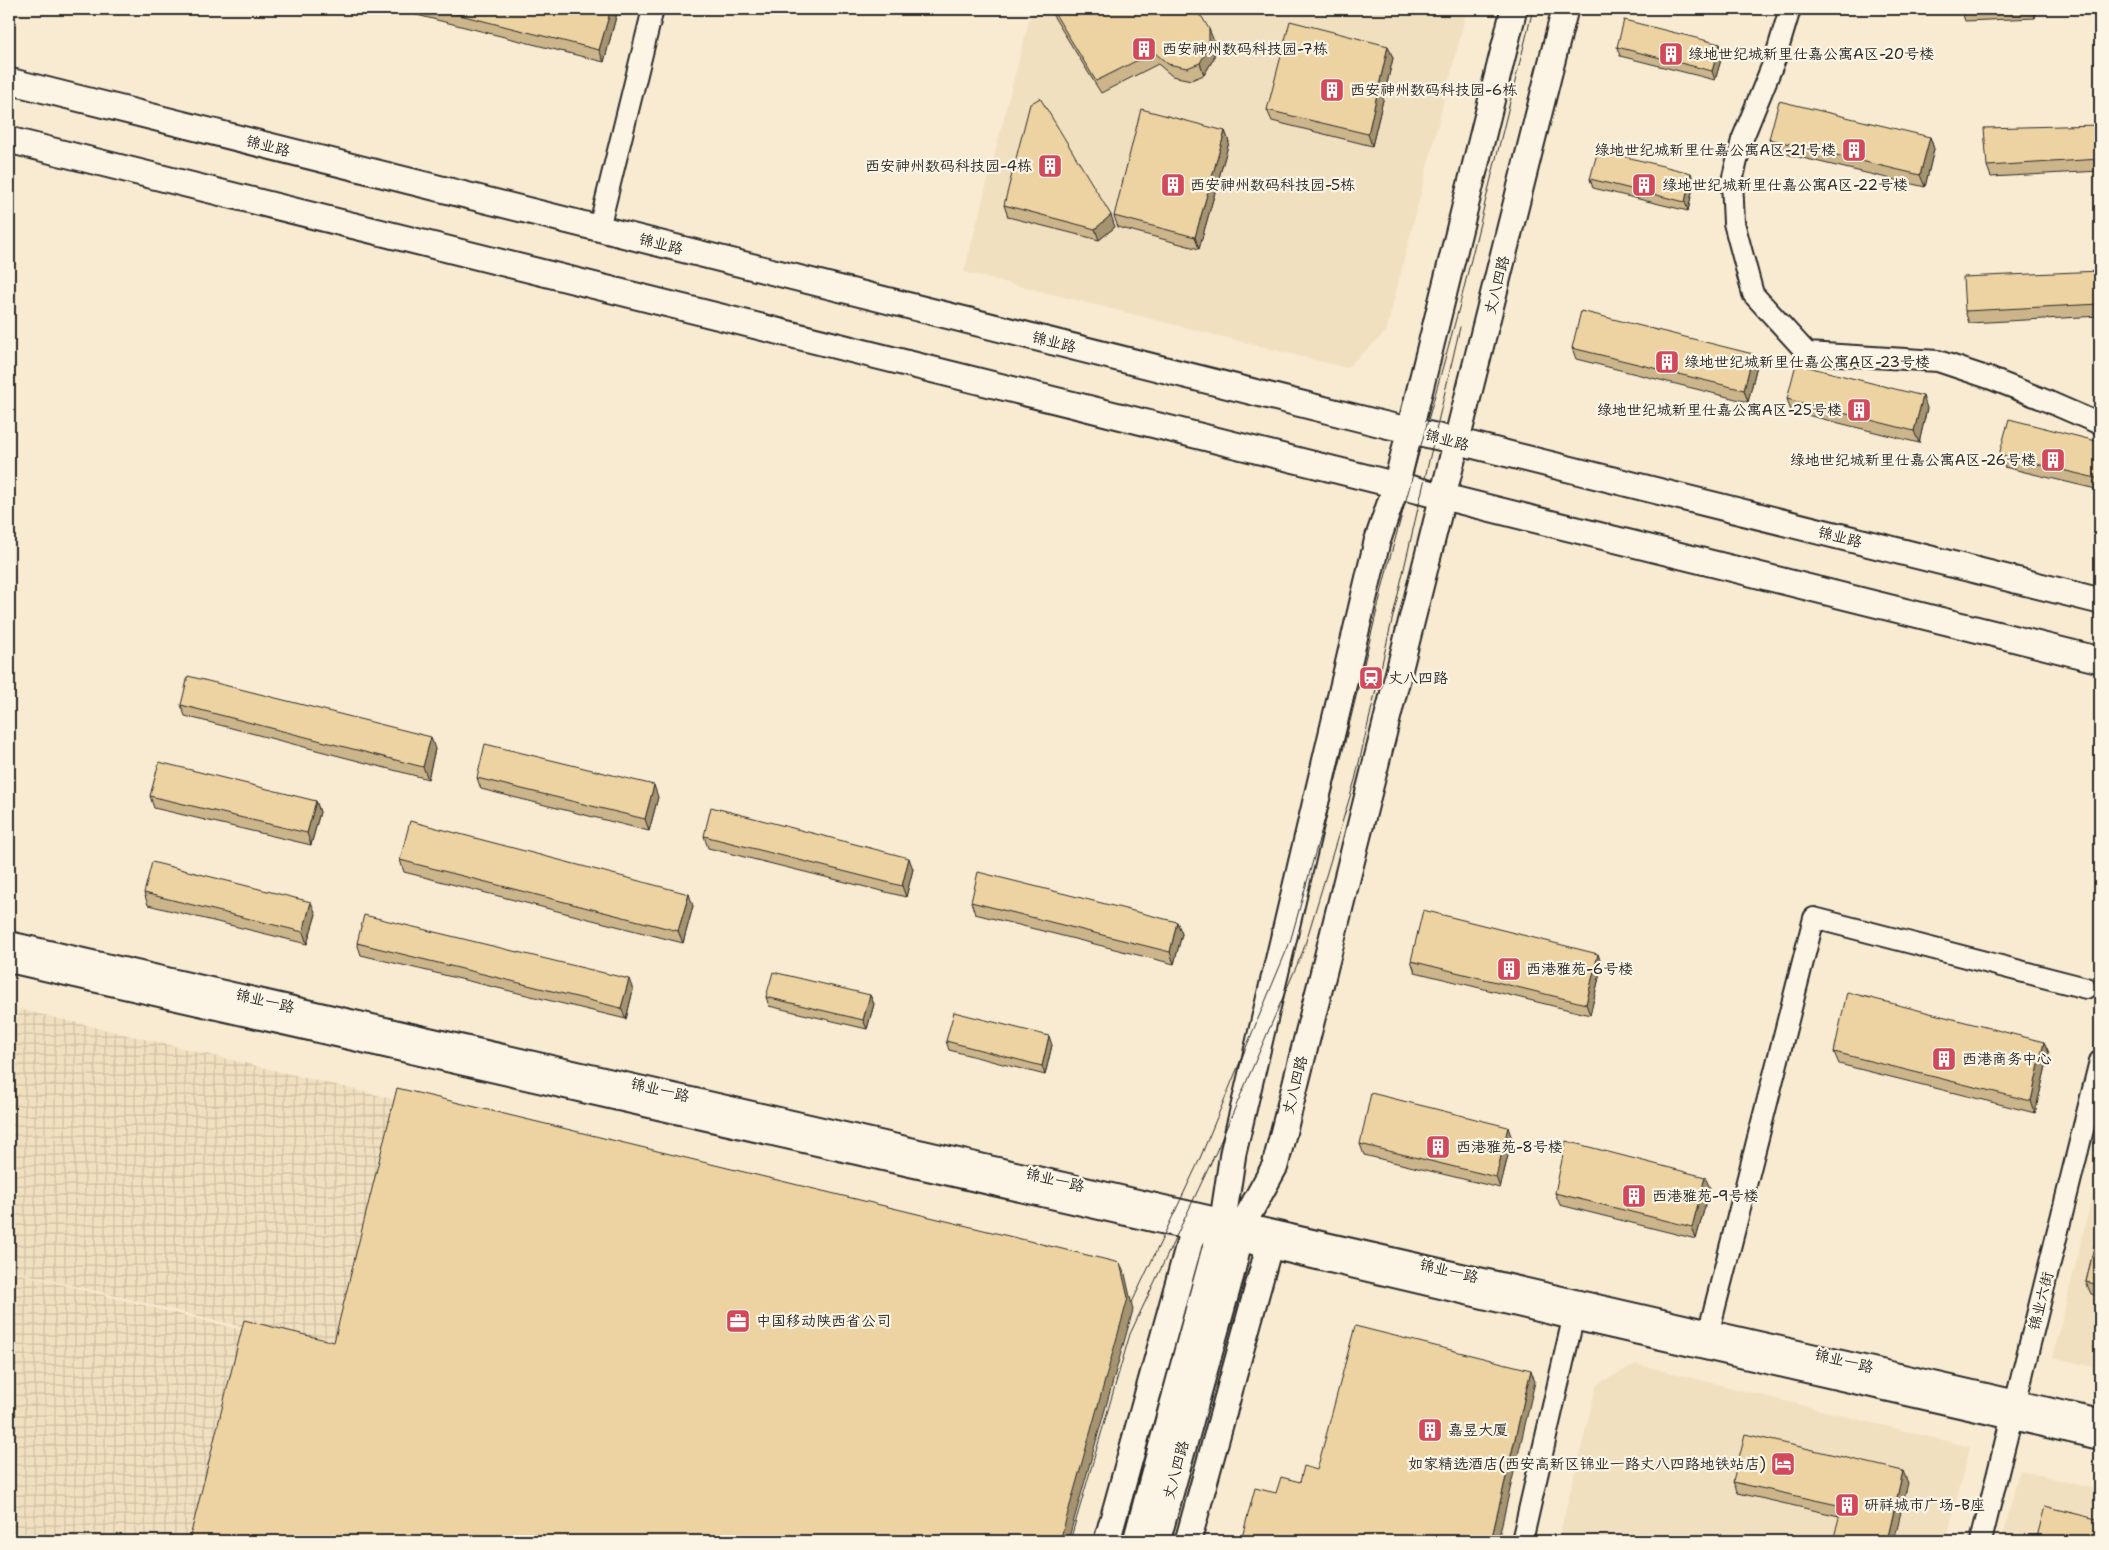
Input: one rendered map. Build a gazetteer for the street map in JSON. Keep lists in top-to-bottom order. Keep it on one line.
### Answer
{"streets":{"main road":["锦业路","丈八四路"],"street":["锦业一路","锦业六街"]},"crossings":[["锦业路","丈八四路"],["丈八四路","锦业一路"],["锦业一路","锦业六街"]],"places":{"building":["西安神州数码科技园-7栋","绿地世纪城新里仕嘉公寓A区-20号楼","西安神州数码科技园-6栋","绿地世纪城新里仕嘉公寓A区-21号楼","西安神州数码科技园-4栋","西安神州数码科技园-5栋","绿地世纪城新里仕嘉公寓A区-22号楼","绿地世纪城新里仕嘉公寓A区-23号楼","绿地世纪城新里仕嘉公寓A区-25号楼","绿地世纪城新里仕嘉公寓A区-26号楼","西港雅苑-6号楼","西港商务中心","西港雅苑-8号楼","西港雅苑-9号楼","嘉昱大厦","研祥城市广场-B座"],"station":["丈八四路"],"office":["中国移动陕西省公司"],"hotel":["如家精选酒店(西安高新区锦业一路丈八四路地铁站店)"]}}
